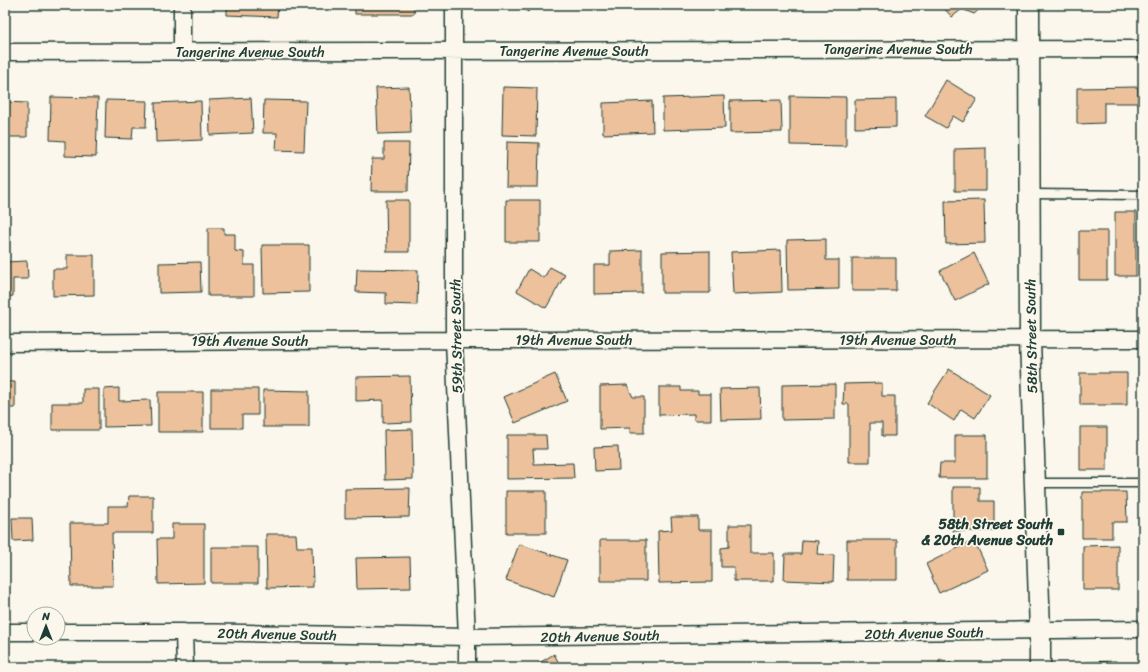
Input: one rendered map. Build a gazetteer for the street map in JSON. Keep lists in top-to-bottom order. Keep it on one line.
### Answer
{"streets":{"street":["Tangerine Avenue South","59th Street South","58th Street South","19th Avenue South","20th Avenue South"]},"crossings":[["Tangerine Avenue South","59th Street South"],["Tangerine Avenue South","58th Street South"],["59th Street South","19th Avenue South"],["59th Street South","20th Avenue South"],["58th Street South","19th Avenue South"],["58th Street South","20th Avenue South"]],"places":{"transit":["58th Street South & 20th Avenue South"]},"north":"top"}
